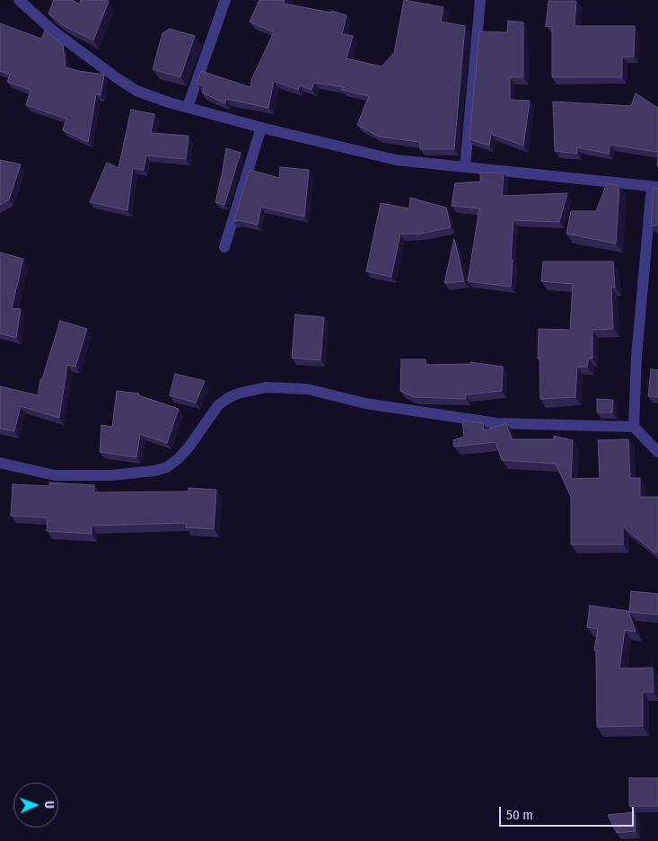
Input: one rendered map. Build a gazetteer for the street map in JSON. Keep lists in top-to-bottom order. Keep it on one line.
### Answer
{"scale_bar":"50 m","north":"right"}
